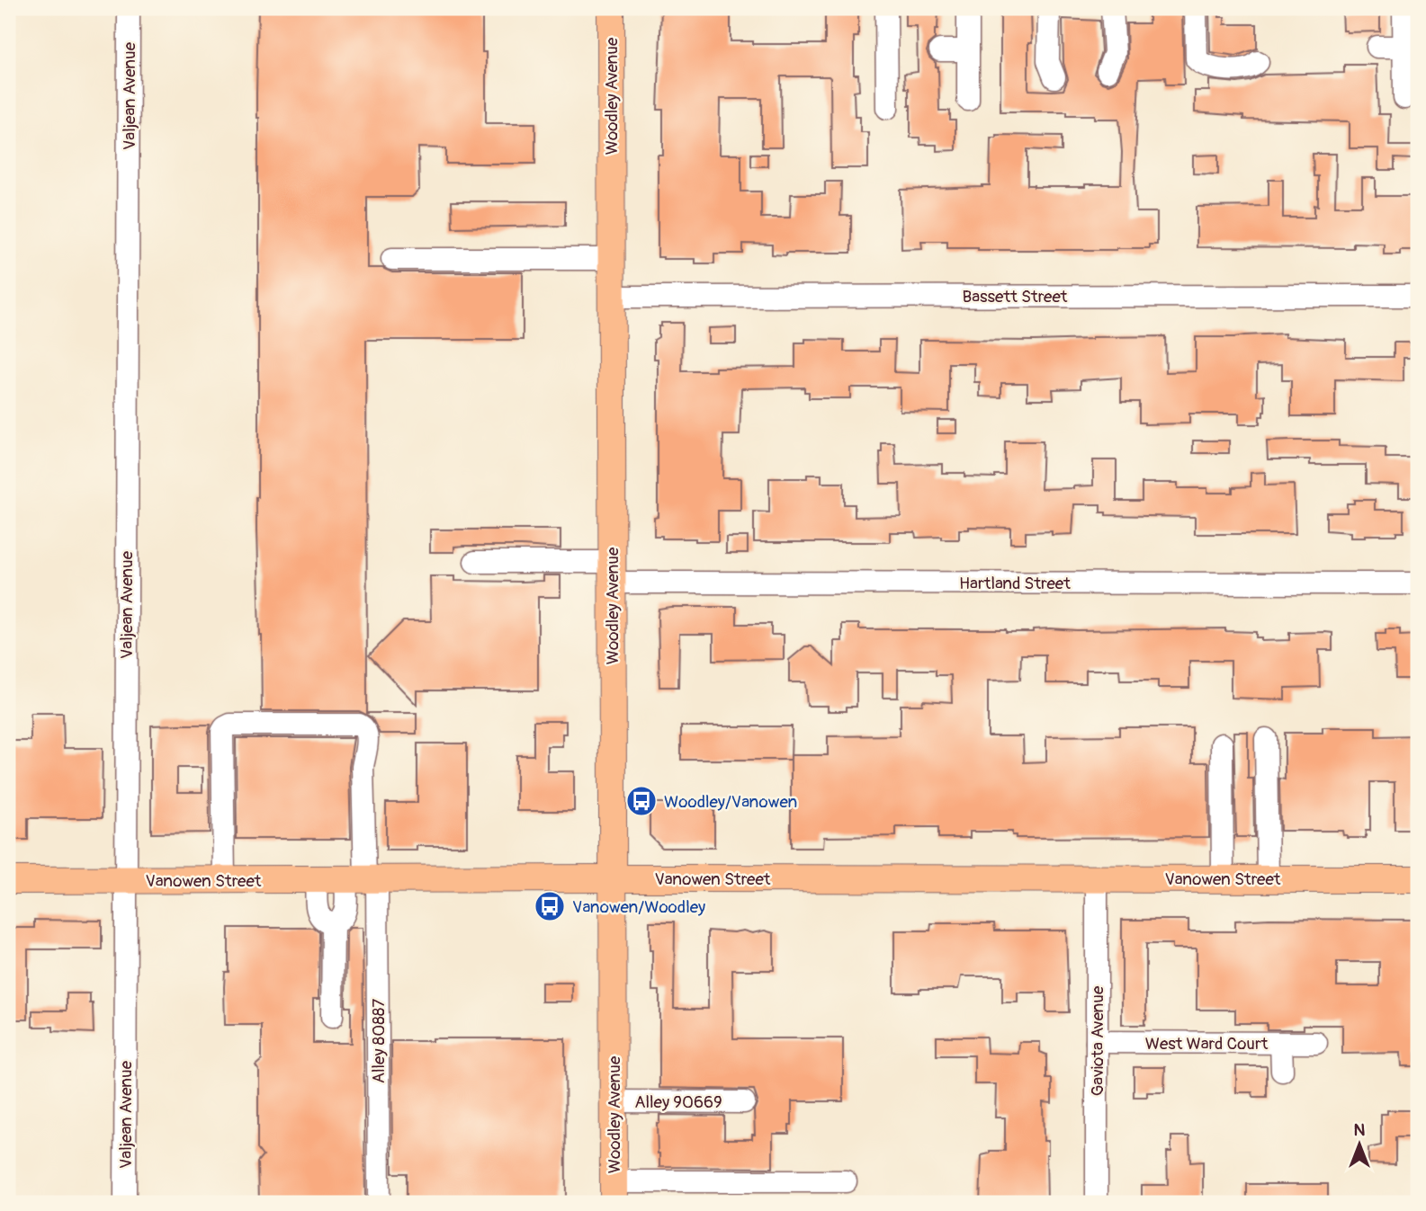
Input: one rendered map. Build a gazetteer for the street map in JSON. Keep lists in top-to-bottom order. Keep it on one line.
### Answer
{"streets":{"main road":["Woodley Avenue","Vanowen Street"],"street":["Valjean Avenue","Bassett Street","Hartland Street","Alley 80887","Gaviota Avenue","West Ward Court","Alley 90669"]},"crossings":[["Valjean Avenue","Vanowen Street"],["Woodley Avenue","Bassett Street"],["Woodley Avenue","Hartland Street"],["Woodley Avenue","Vanowen Street"],["Woodley Avenue","Alley 90669"],["Vanowen Street","Alley 80887"],["Vanowen Street","Gaviota Avenue"],["Gaviota Avenue","West Ward Court"]],"places":{"bus stop":["Woodley/Vanowen","Vanowen/Woodley"]},"north":"top"}
